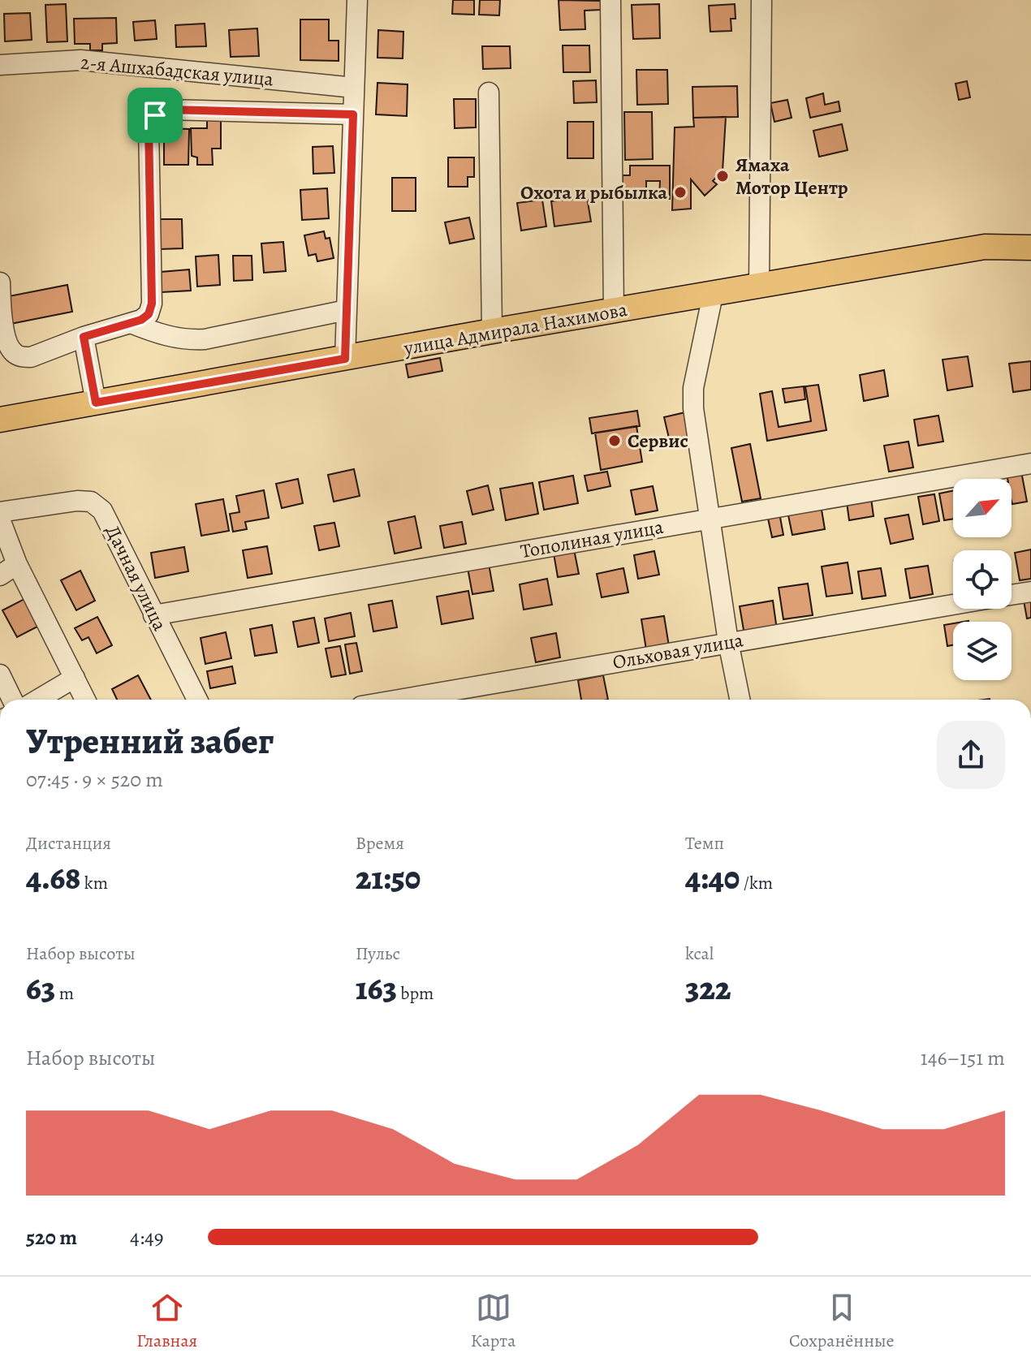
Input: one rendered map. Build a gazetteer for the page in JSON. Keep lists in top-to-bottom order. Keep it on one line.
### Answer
{"streets":{"main road":["улица Адмирала Нахимова"],"street":["2-я Ашхабадская улица","Тополиная улица","Дачная улица","Ольховая улица"]},"crossings":[["Тополиная улица","Дачная улица"]],"places":["Ямаха Мотор Центр","Охота и рыбылка","Сервис"],"north":"top right","page":{"heading":["Утренний забег","07:45 · 9 × 520 m"],"stats":[["Дистанция","4.68 km"],["Время","21:50"],["Темп","4:40 /km"],["Набор высоты","63 m"],["Пульс","163 bpm"],["kcal","322"]],"chart":["Набор высоты","146–151 m"],"list":[{"name":"520 m","note":"4:49"}],"tabs":["Главная","Карта","Сохранённые"]}}
